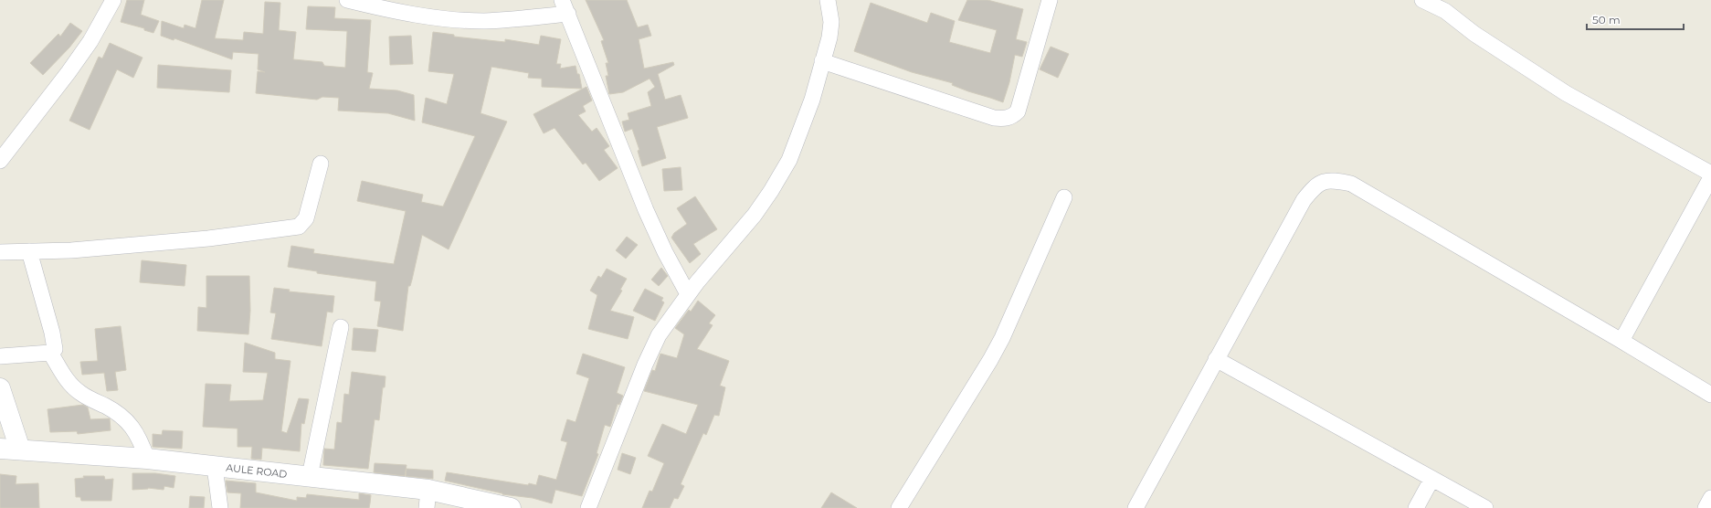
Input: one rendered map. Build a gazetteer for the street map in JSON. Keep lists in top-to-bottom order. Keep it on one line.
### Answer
{"streets":{"street":["AULE ROAD"]},"scale_bar":"50 m"}
